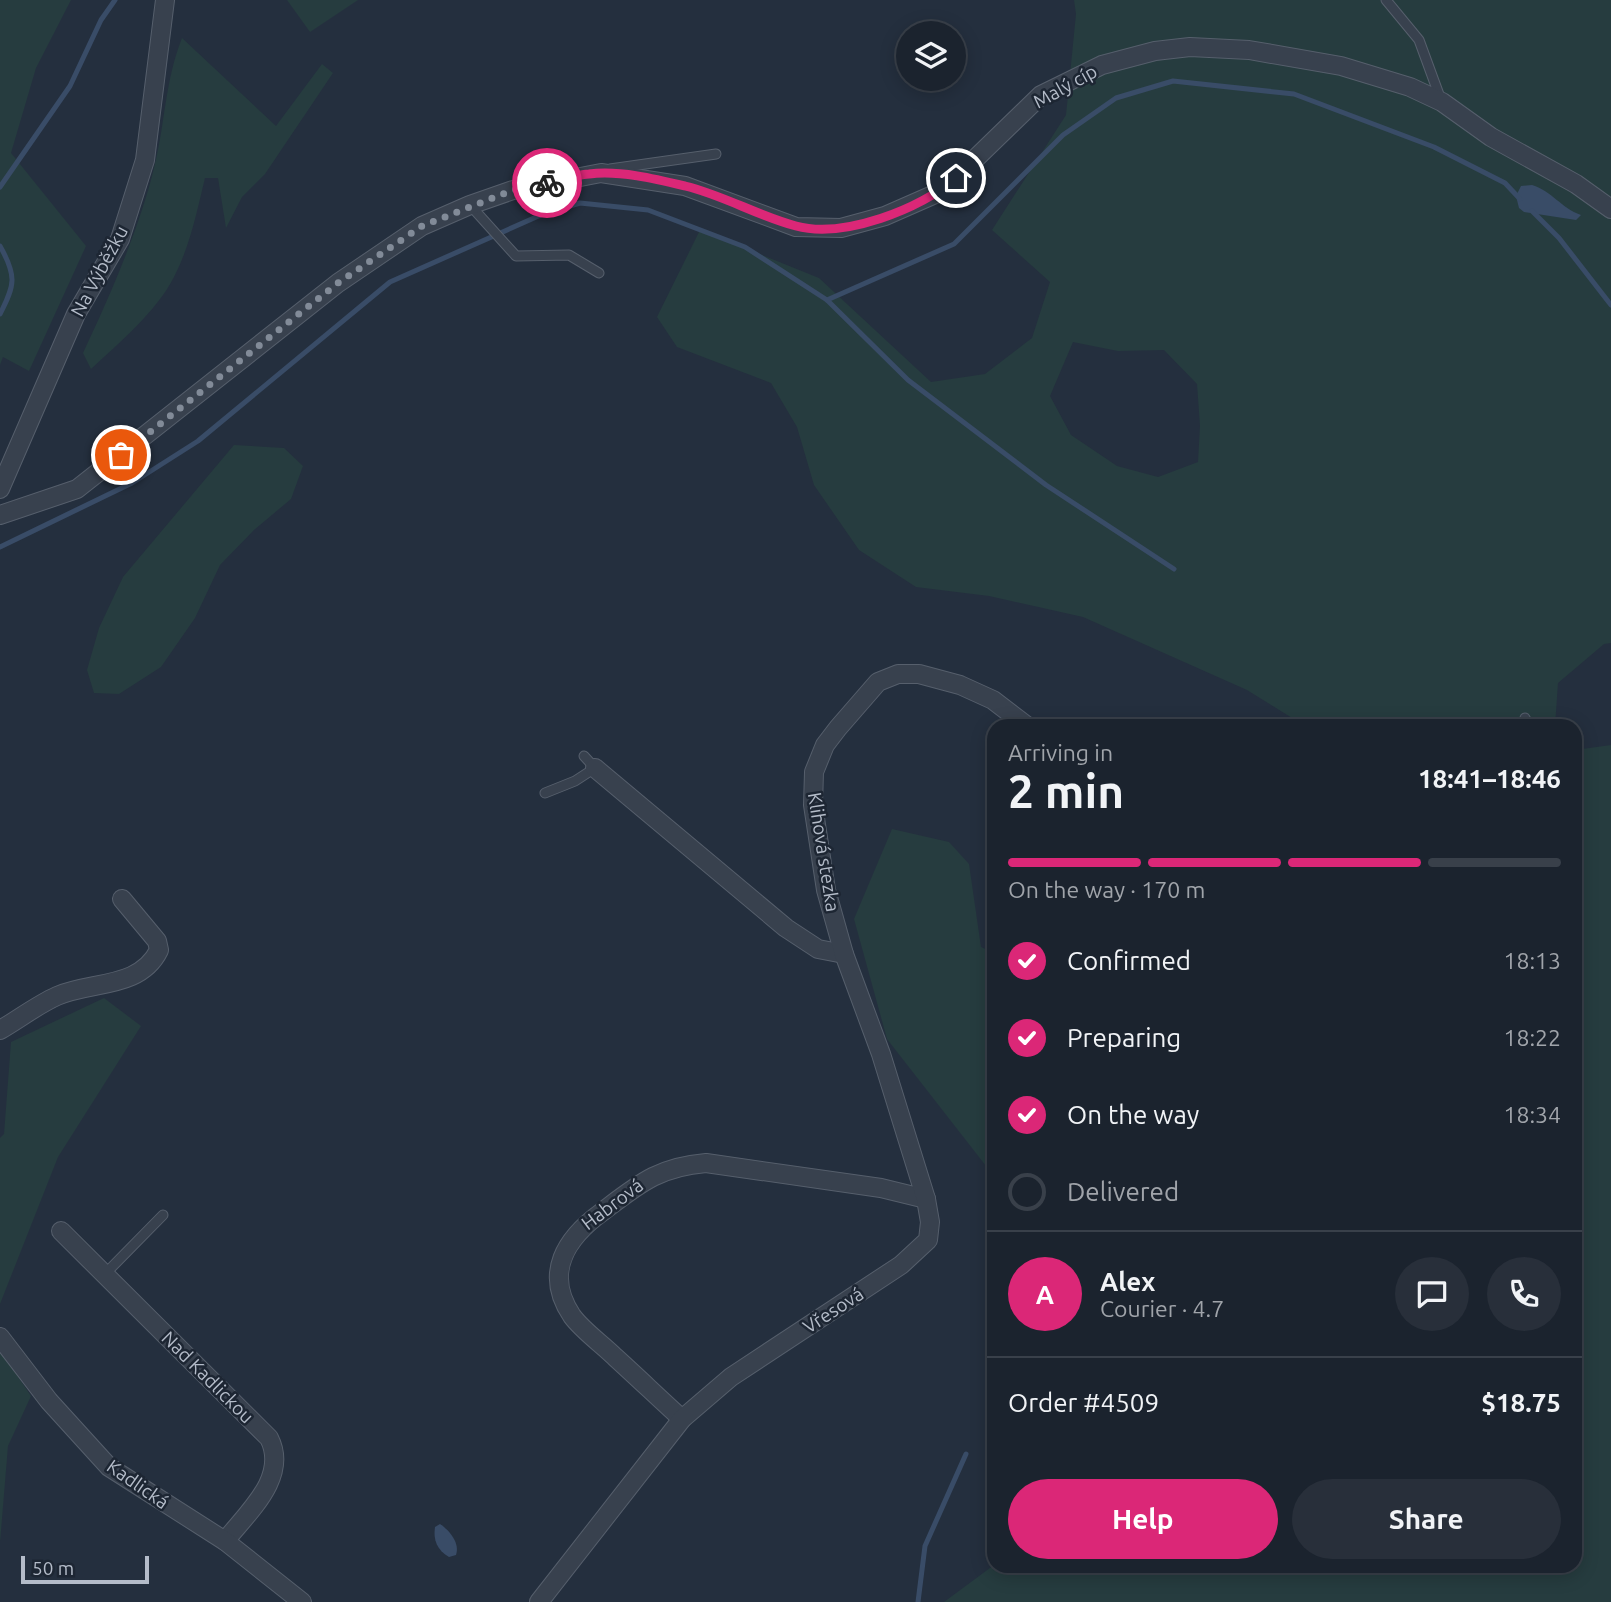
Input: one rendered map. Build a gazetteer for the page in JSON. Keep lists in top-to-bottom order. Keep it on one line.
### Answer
{"streets":{"street":["Malý cíp","Na Výběžku","Klihová stezka","Habrová","Vřesová","Nad Kadlickou","Kadlická"]},"crossings":[["Klihová stezka","Vřesová"],["Habrová","Vřesová"],["Nad Kadlickou","Kadlická"]],"scale_bar":"50 m","page":{"heading":["2 min","Arriving in","18:41–18:46"],"panel":["Alex","Courier · 4.7","Order #4509","$18.75"],"bar":"On the way · 170 m","list":[["Confirmed","18:13"],["Preparing","18:22"],["On the way","18:34"],"Delivered"],"round":"A","buttons":["Help","Share"],"scale":"50 m"}}
